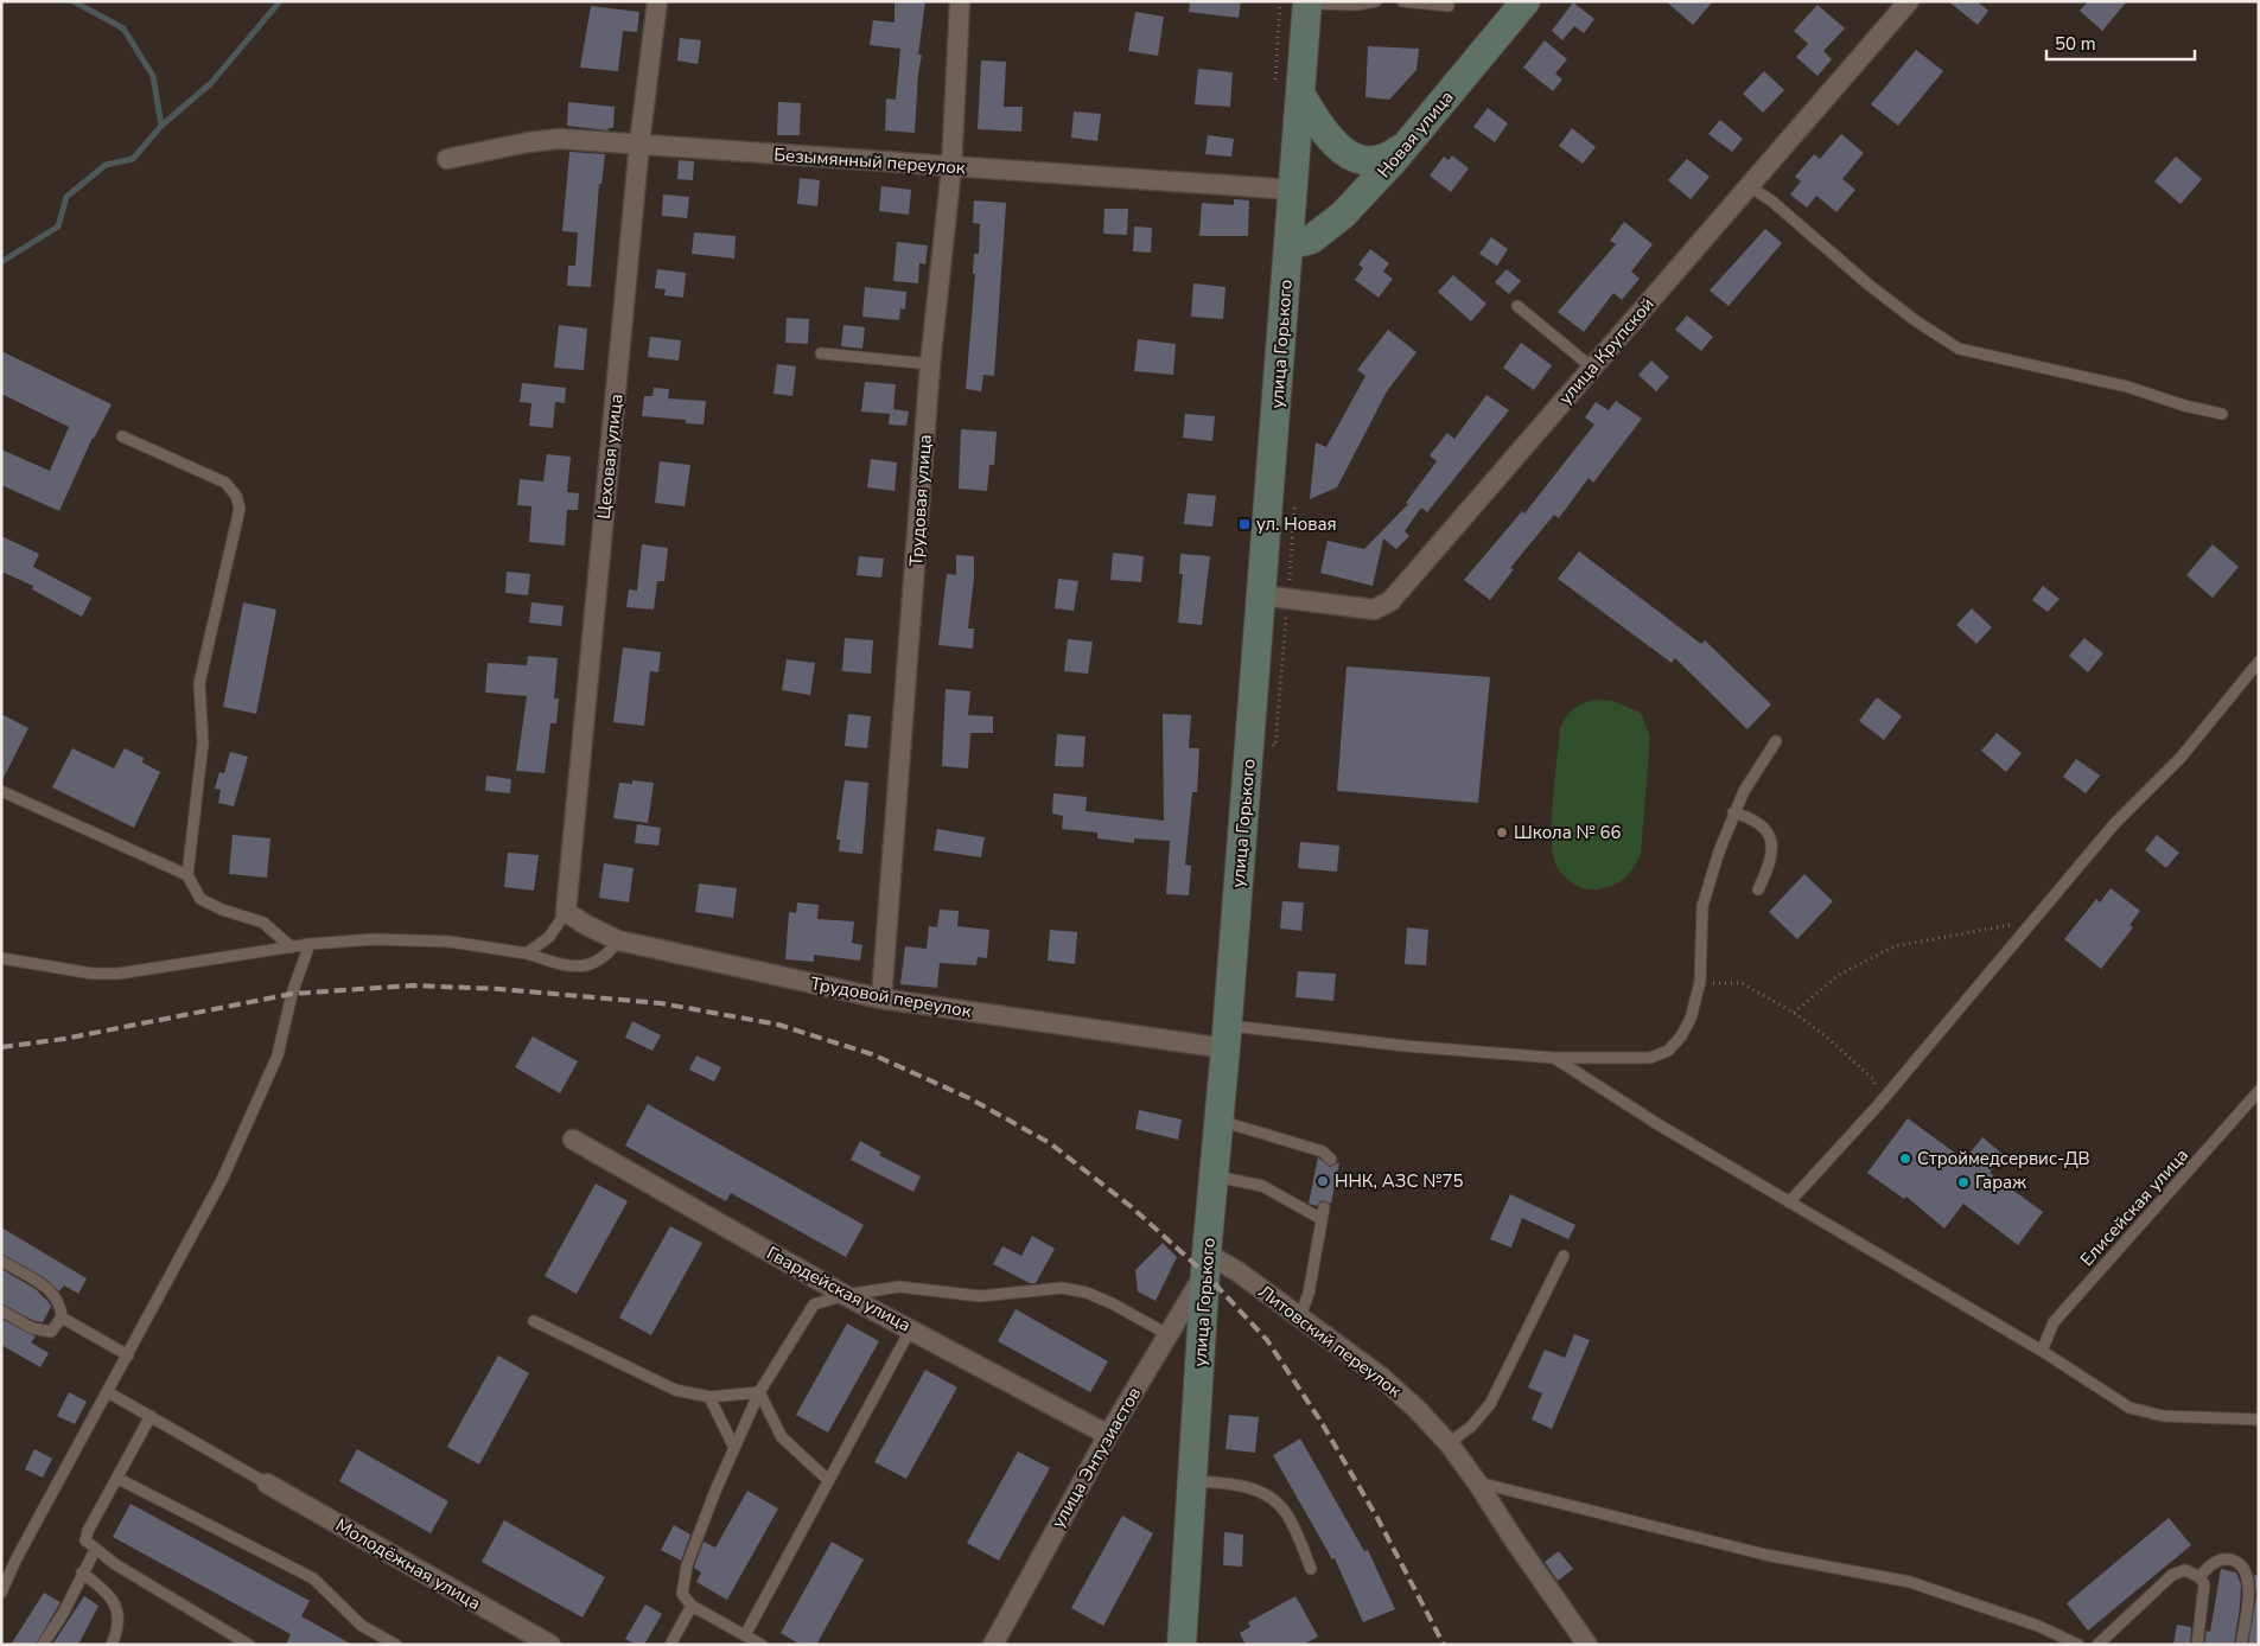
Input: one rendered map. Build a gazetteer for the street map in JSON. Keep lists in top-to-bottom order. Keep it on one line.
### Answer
{"streets":{"main road":["Новая улица","улица Горького"],"street":["Безымянный переулок","улица Крупской","Цеховая улица","Трудовая улица","Трудовой переулок","Гвардейская улица","Литовский переулок","улица Энтузиастов","Молодёжная улица"],"lane":["Елисейская улица"]},"crossings":[["Новая улица","улица Горького"],["Безымянный переулок","улица Горького"],["Безымянный переулок","Цеховая улица"],["Безымянный переулок","Трудовая улица"],["улица Горького","улица Крупской"],["улица Горького","Трудовой переулок"],["улица Горького","Литовский переулок"],["улица Горького","улица Энтузиастов"],["Цеховая улица","Трудовой переулок"],["Трудовая улица","Трудовой переулок"],["Гвардейская улица","улица Энтузиастов"],["Литовский переулок","улица Энтузиастов"]],"places":{"transit":["ул. Новая"],"other":["Школа № 66","Строймедсервис-ДВ","ННК, АЗС №75","Гараж"]},"scale_bar":"50 m"}
